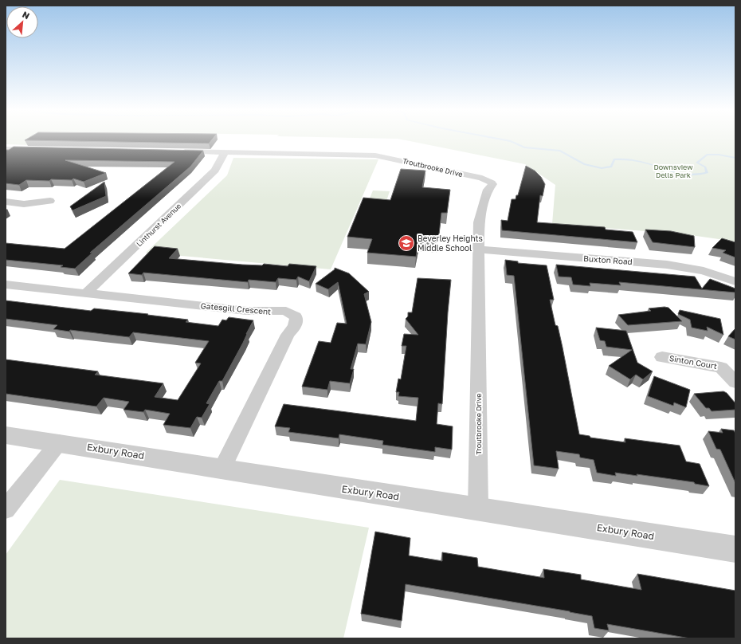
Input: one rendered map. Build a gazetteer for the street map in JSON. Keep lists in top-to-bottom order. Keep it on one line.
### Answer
{"streets":{"street":["Troutbrooke Drive","Linthurst Avenue","Buxton Road","Gatesgill Crescent","Sinton Court","Exbury Road"]},"crossings":[["Troutbrooke Drive","Linthurst Avenue"],["Troutbrooke Drive","Buxton Road"],["Troutbrooke Drive","Exbury Road"],["Linthurst Avenue","Gatesgill Crescent"],["Gatesgill Crescent","Exbury Road"]],"parks":["Downsview Dells Park"],"places":{"school or university":["Beverley Heights Middle School"]},"north":"top right"}
